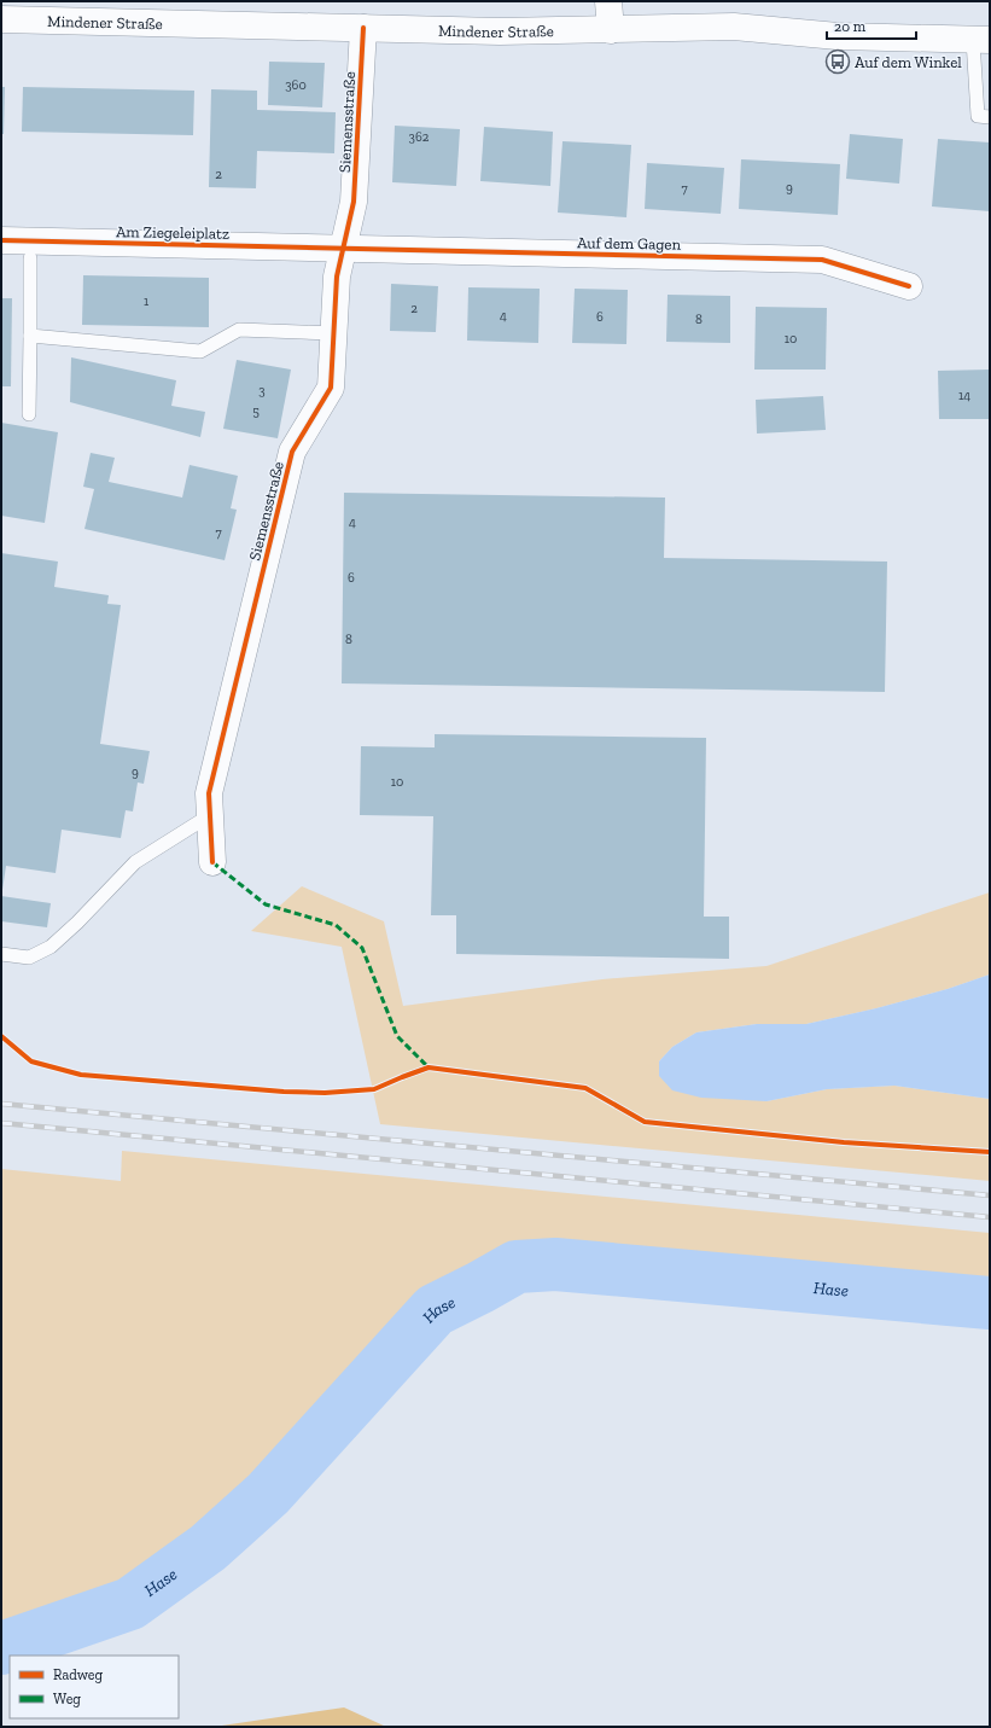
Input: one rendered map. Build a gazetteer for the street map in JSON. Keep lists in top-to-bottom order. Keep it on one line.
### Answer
{"streets":{"street":["Mindener Straße","Siemensstraße","Am Ziegeleiplatz","Auf dem Gagen"]},"crossings":[["Mindener Straße","Siemensstraße"],["Siemensstraße","Am Ziegeleiplatz"],["Siemensstraße","Auf dem Gagen"],["Am Ziegeleiplatz","Auf dem Gagen"]],"water":["Hase"],"places":{"bus stop":["Auf dem Winkel"]},"house_numbers":["360","362","2","9","7","1","2","4","6","8","10","3","14","5","4","7","6","8","9","10"],"legend":["Radweg","Weg"],"scale_bar":"20 m"}
